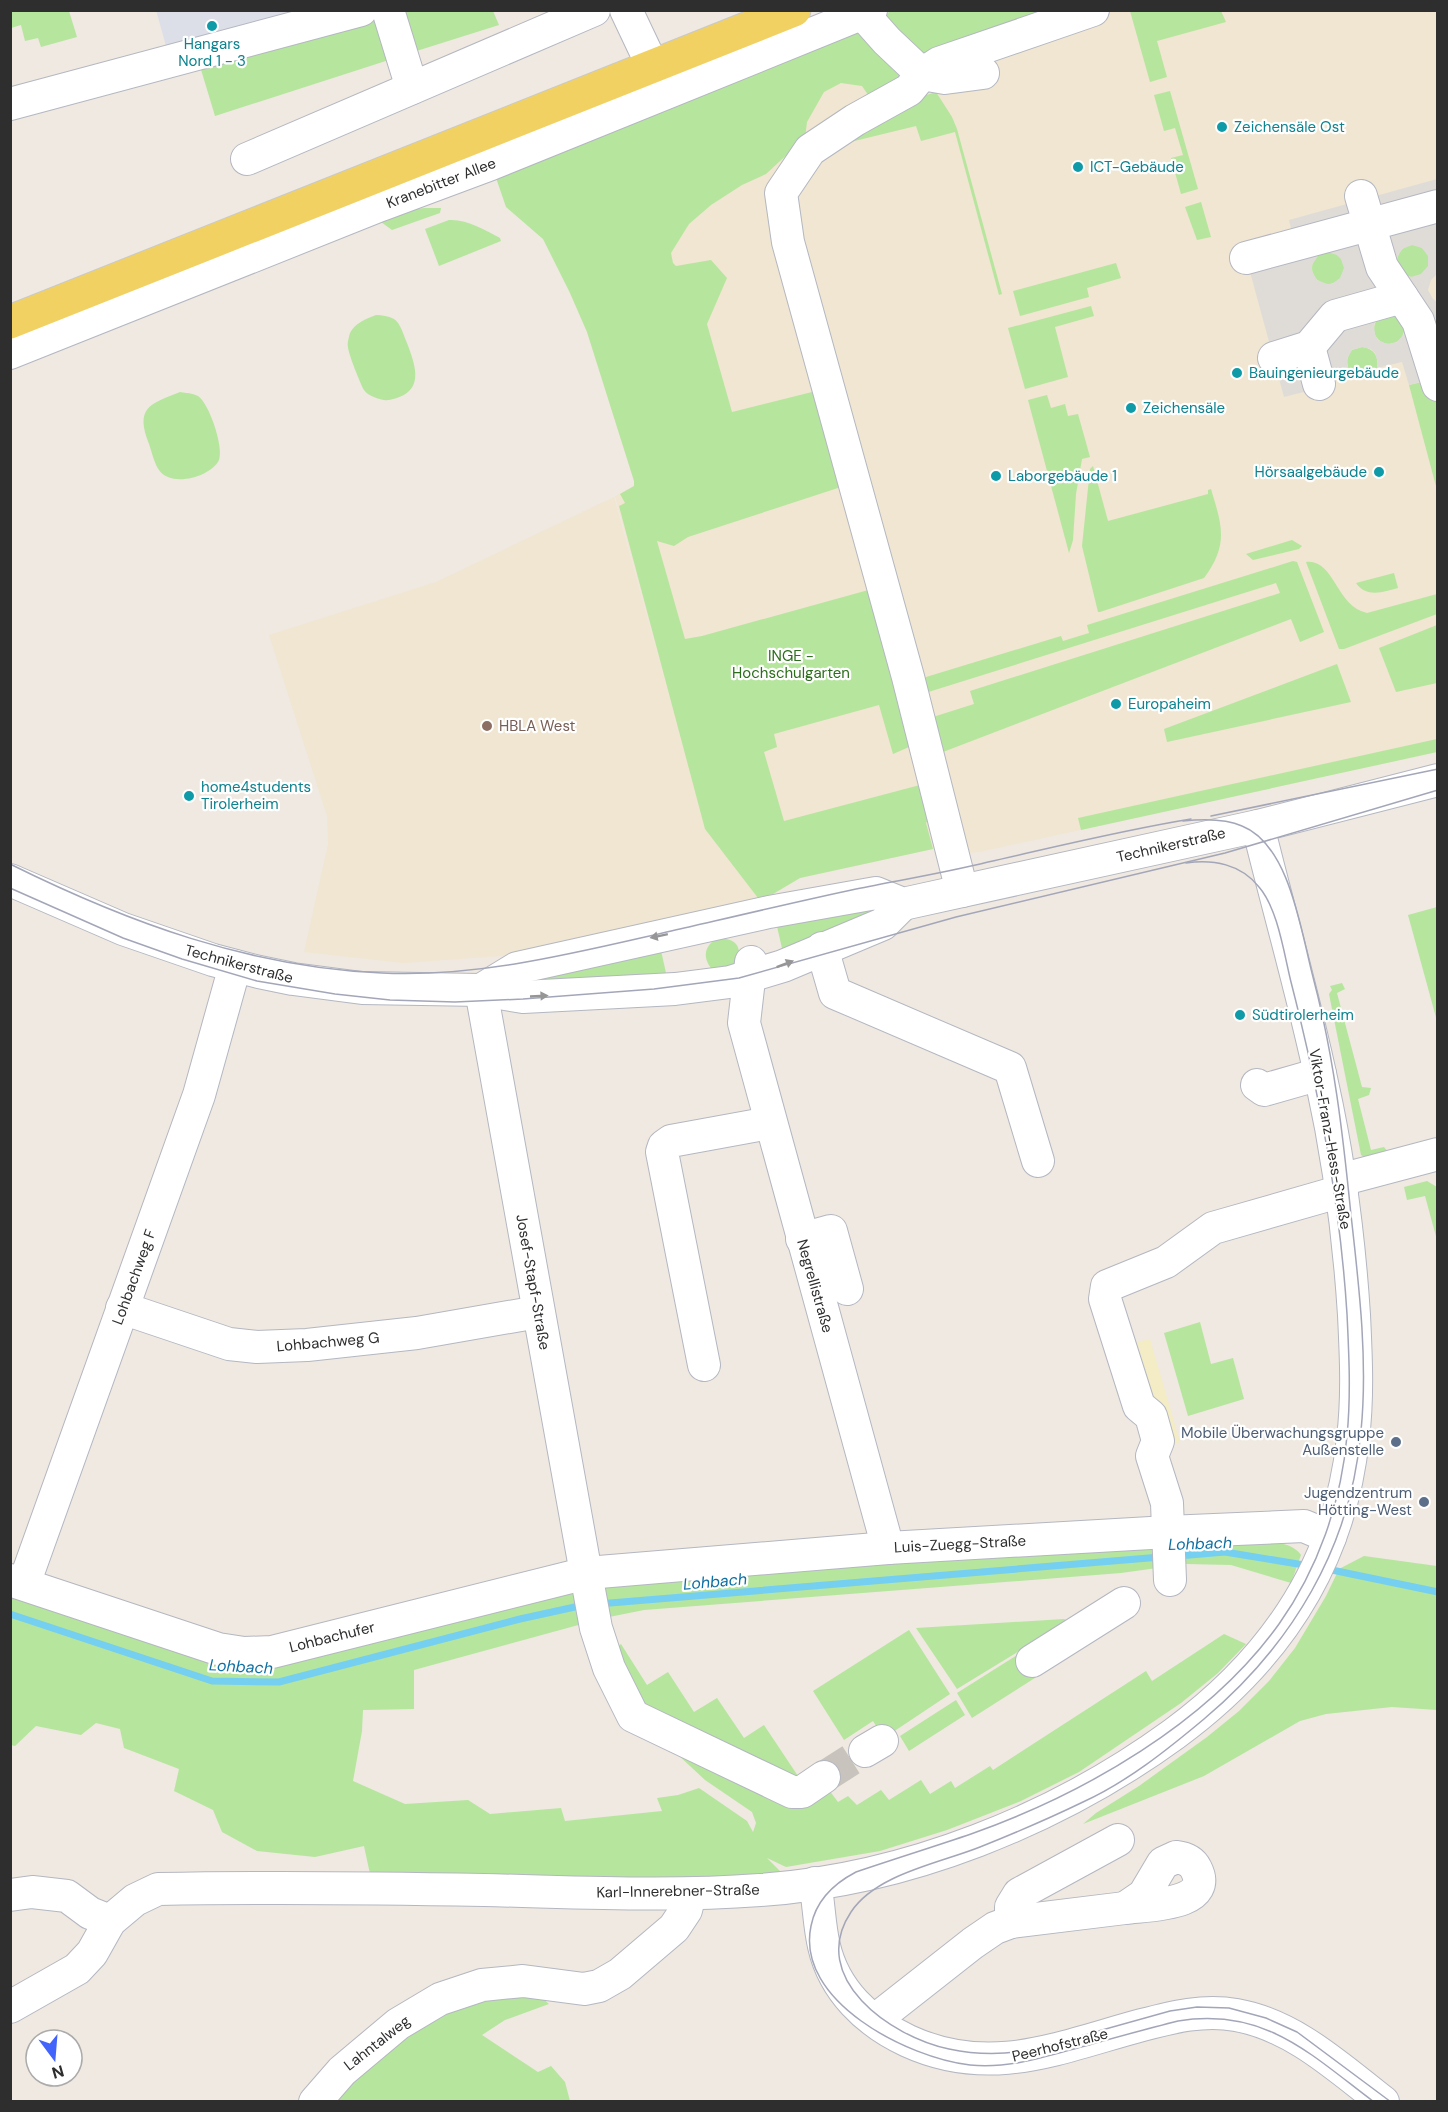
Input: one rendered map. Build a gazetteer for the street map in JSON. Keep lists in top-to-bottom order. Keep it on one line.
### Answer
{"streets":{"main road":["Kranebitter Allee"],"street":["Technikerstraße","Viktor-Franz-Hess-Straße","Lohbachweg F","Josef-Stapf-Straße","Negrellistraße","Lohbachweg G","Luis-Zuegg-Straße","Lohbachufer","Karl-Innerebner-Straße","Lahntalweg","Peerhofstraße"]},"crossings":[["Technikerstraße","Viktor-Franz-Hess-Straße"],["Technikerstraße","Lohbachweg F"],["Technikerstraße","Josef-Stapf-Straße"],["Technikerstraße","Negrellistraße"],["Viktor-Franz-Hess-Straße","Luis-Zuegg-Straße"],["Viktor-Franz-Hess-Straße","Karl-Innerebner-Straße"],["Lohbachweg F","Lohbachweg G"],["Lohbachweg F","Lohbachufer"],["Josef-Stapf-Straße","Lohbachweg G"],["Josef-Stapf-Straße","Luis-Zuegg-Straße"],["Josef-Stapf-Straße","Lohbachufer"],["Negrellistraße","Luis-Zuegg-Straße"],["Luis-Zuegg-Straße","Lohbachufer"],["Luis-Zuegg-Straße","Karl-Innerebner-Straße"],["Karl-Innerebner-Straße","Lahntalweg"],["Karl-Innerebner-Straße","Peerhofstraße"]],"water":["Lohbach"],"parks":["INGE - Hochschulgarten"],"places":["Hangars Nord 1 - 3","Zeichensäle Ost","ICT-Gebäude","Bauingenieurgebäude","Zeichensäle","Hörsaalgebäude","Laborgebäude 1","Europaheim","HBLA West","home4students Tirolerheim","Südtirolerheim","Mobile Überwachungsgruppe Außenstelle","Jugendzentrum Hötting-West"],"north":"bottom"}
